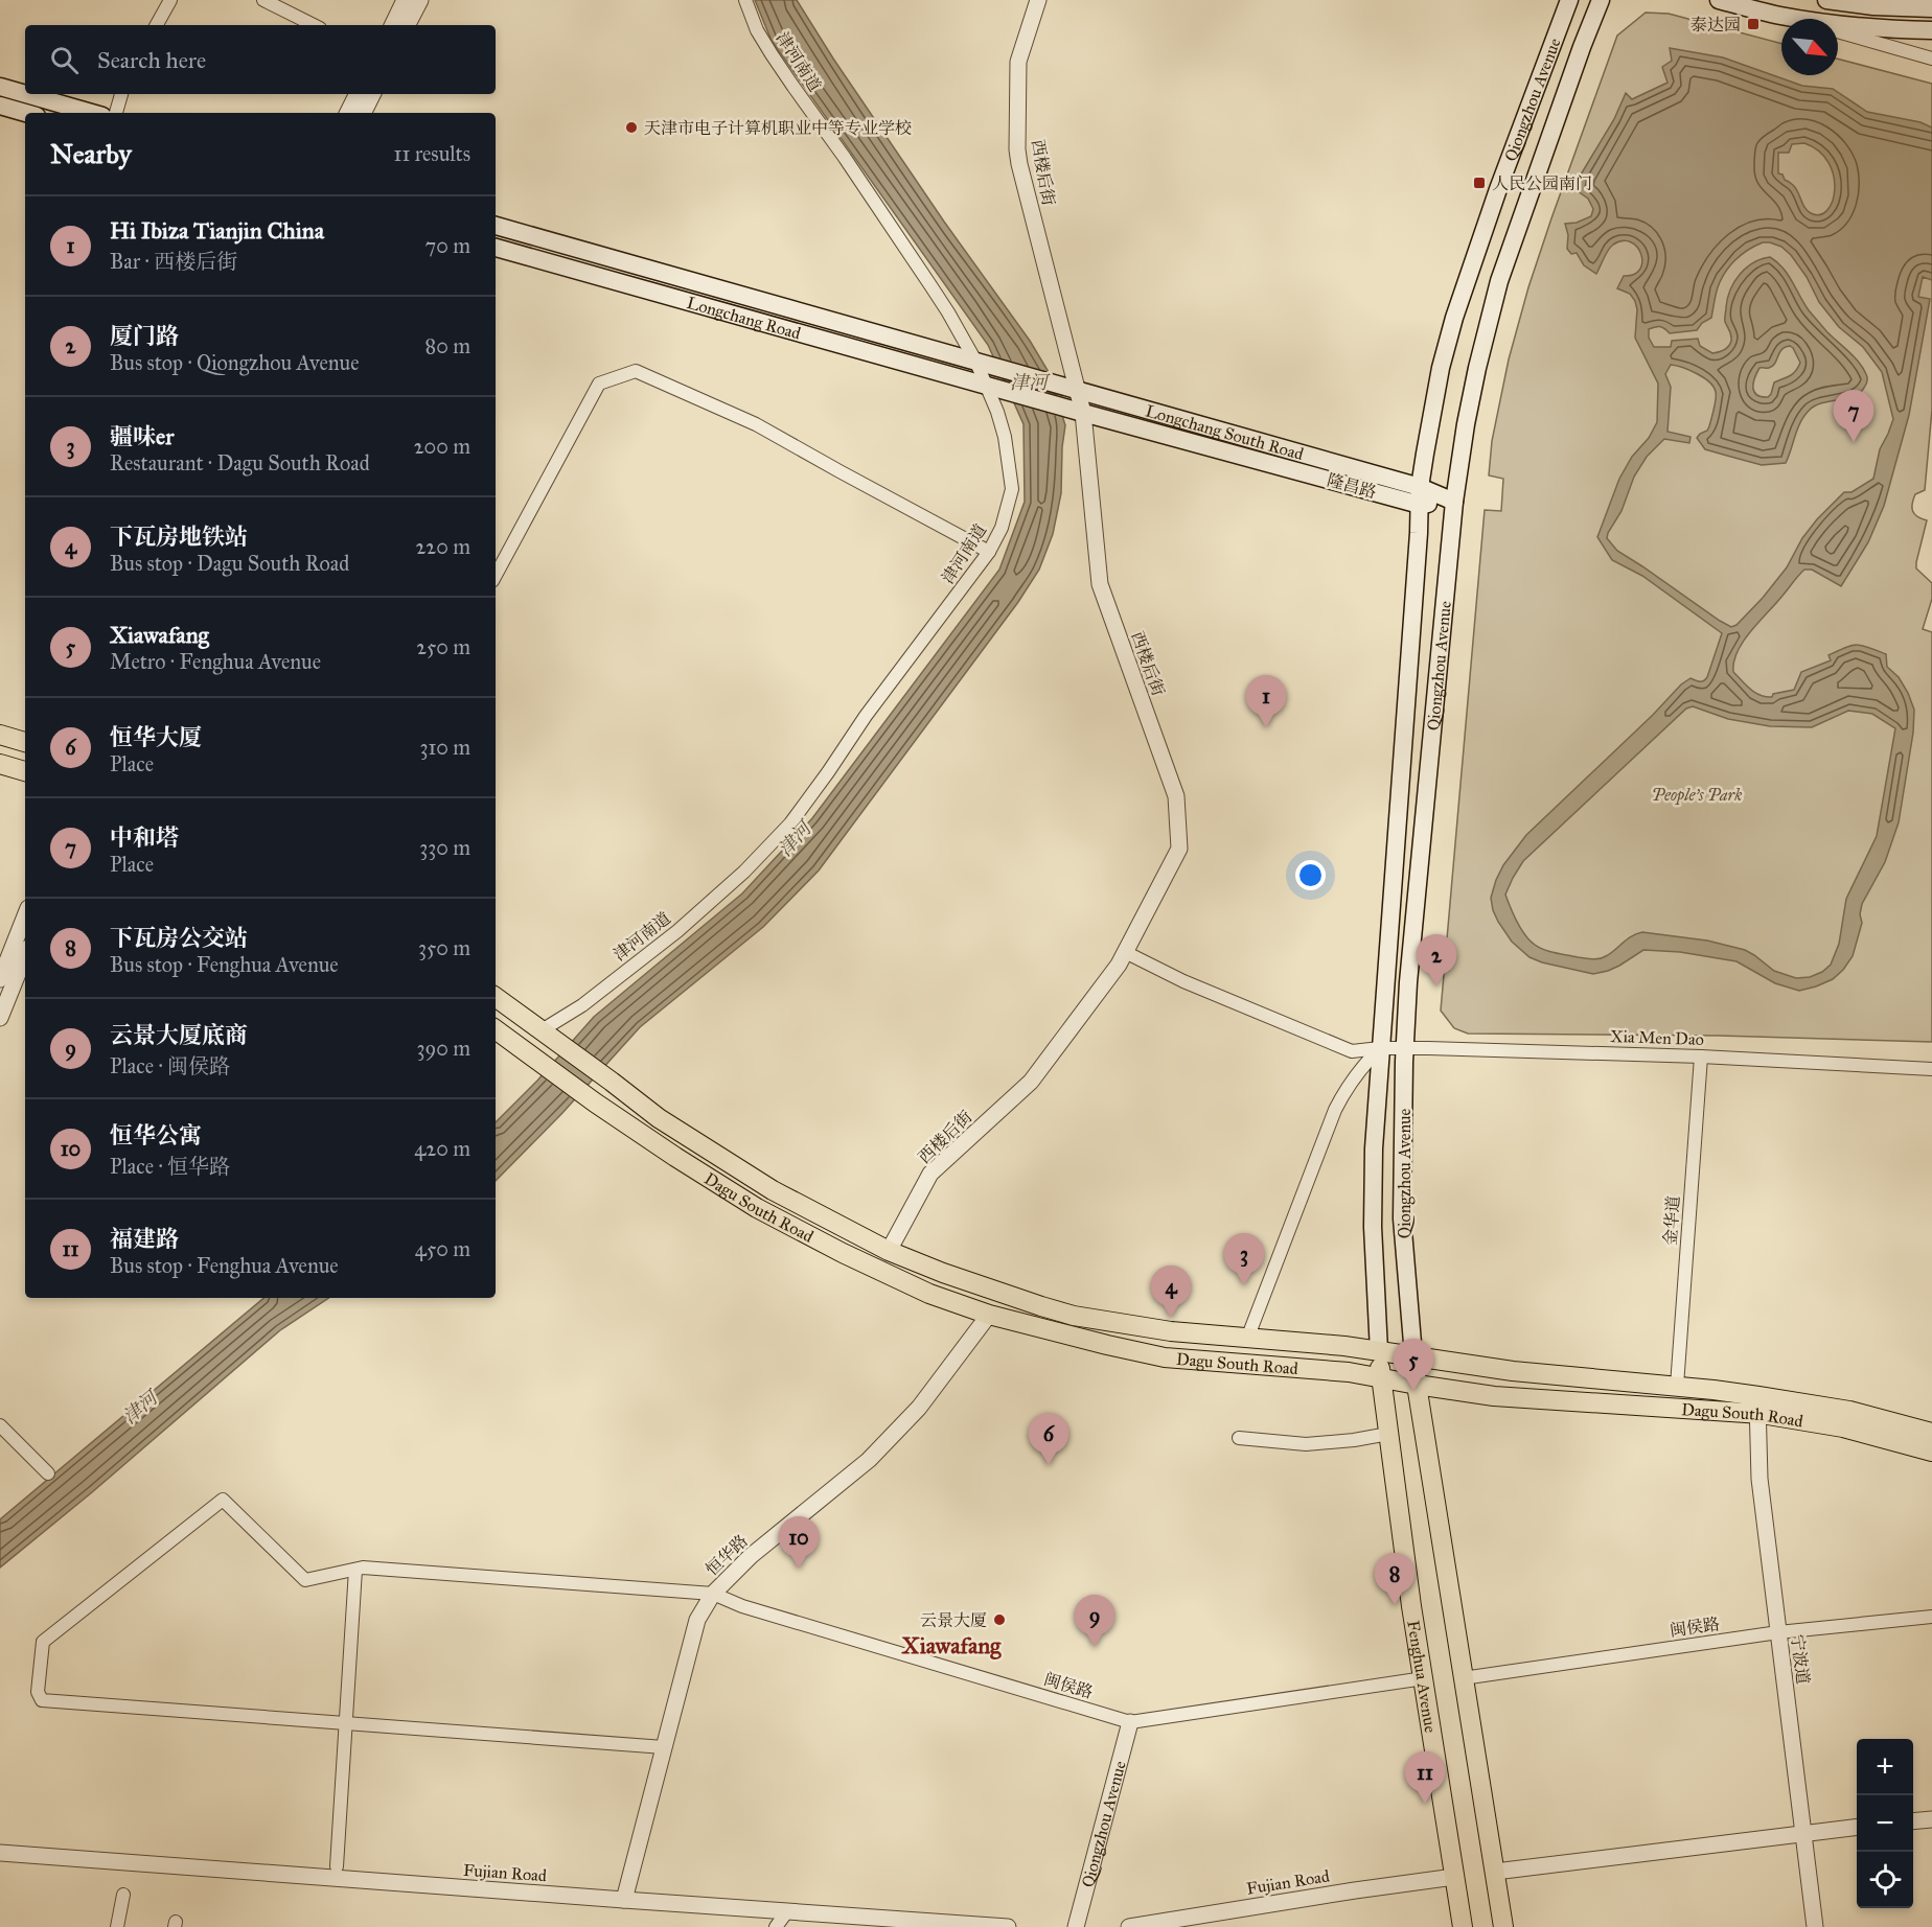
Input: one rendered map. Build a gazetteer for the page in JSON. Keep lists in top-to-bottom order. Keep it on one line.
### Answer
{"streets":{"main road":["Qiongzhou Avenue","Longchang Road","Longchang South Road","隆昌路","Dagu South Road","Fenghua Avenue"],"street":["津河南道","西楼后街","Xia Men Dao","金华道","恒华路","闽侯路","宁波道","Fujian Road"]},"crossings":[["津河南道","Longchang Road"],["津河南道","Longchang South Road"],["津河南道","隆昌路"],["津河南道","Dagu South Road"],["Qiongzhou Avenue","Longchang South Road"],["Qiongzhou Avenue","隆昌路"],["Qiongzhou Avenue","Xia Men Dao"],["Qiongzhou Avenue","Dagu South Road"],["Qiongzhou Avenue","闽侯路"],["Qiongzhou Avenue","Fenghua Avenue"],["西楼后街","Longchang South Road"],["西楼后街","隆昌路"],["西楼后街","Xia Men Dao"],["西楼后街","Dagu South Road"],["Longchang Road","Longchang South Road"],["Longchang Road","隆昌路"],["Longchang South Road","隆昌路"],["Xia Men Dao","金华道"],["Dagu South Road","金华道"],["Dagu South Road","恒华路"],["Dagu South Road","宁波道"],["Dagu South Road","Fenghua Avenue"],["恒华路","闽侯路"],["恒华路","Fujian Road"],["闽侯路","宁波道"],["闽侯路","Fenghua Avenue"],["Fenghua Avenue","Fujian Road"]],"districts":["Xiawafang"],"water":["津河"],"parks":["People's Park"],"places":{"transit":["泰达园","人民公园南门"],"other":["天津市电子计算机职业中等专业学校","云景大厦"]},"north":"bottom right","page":{"search":"Search here","heading":["Nearby","11 results"],"list":[{"mark":"1","name":"Hi Ibiza Tianjin China","note":"Bar · 西楼后街","value":"70 m"},{"mark":"2","name":"厦门路","note":"Bus stop · Qiongzhou Avenue","value":"80 m"},{"mark":"3","name":"疆味er","note":"Restaurant · Dagu South Road","value":"200 m"},{"mark":"4","name":"下瓦房地铁站","note":"Bus stop · Dagu South Road","value":"220 m"},{"mark":"5","name":"Xiawafang","note":"Metro · Fenghua Avenue","value":"250 m"},{"mark":"6","name":"恒华大厦","note":"Place","value":"310 m"},{"mark":"7","name":"中和塔","note":"Place","value":"330 m"},{"mark":"8","name":"下瓦房公交站","note":"Bus stop · Fenghua Avenue","value":"350 m"},{"mark":"9","name":"云景大厦底商","note":"Place · 闽侯路","value":"390 m"},{"mark":"10","name":"恒华公寓","note":"Place · 恒华路","value":"420 m"},{"mark":"11","name":"福建路","note":"Bus stop · Fenghua Avenue","value":"450 m"}],"pins":["7","1","2","3","4","5","6","10","8","9","11"],"map_buttons":["+","−"]}}
